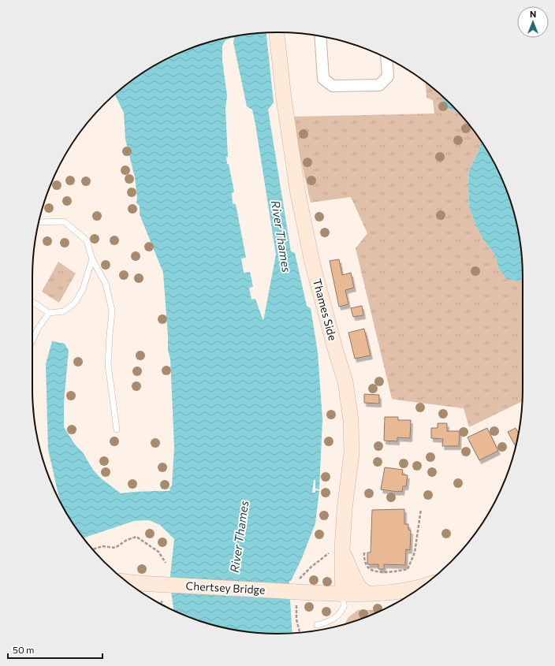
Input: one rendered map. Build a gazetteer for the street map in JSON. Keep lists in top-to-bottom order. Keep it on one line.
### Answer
{"streets":{"street":["Thames Side","Chertsey Bridge"]},"crossings":[["Thames Side","Chertsey Bridge"]],"water":["River Thames"],"scale_bar":"50 m","north":"top"}
